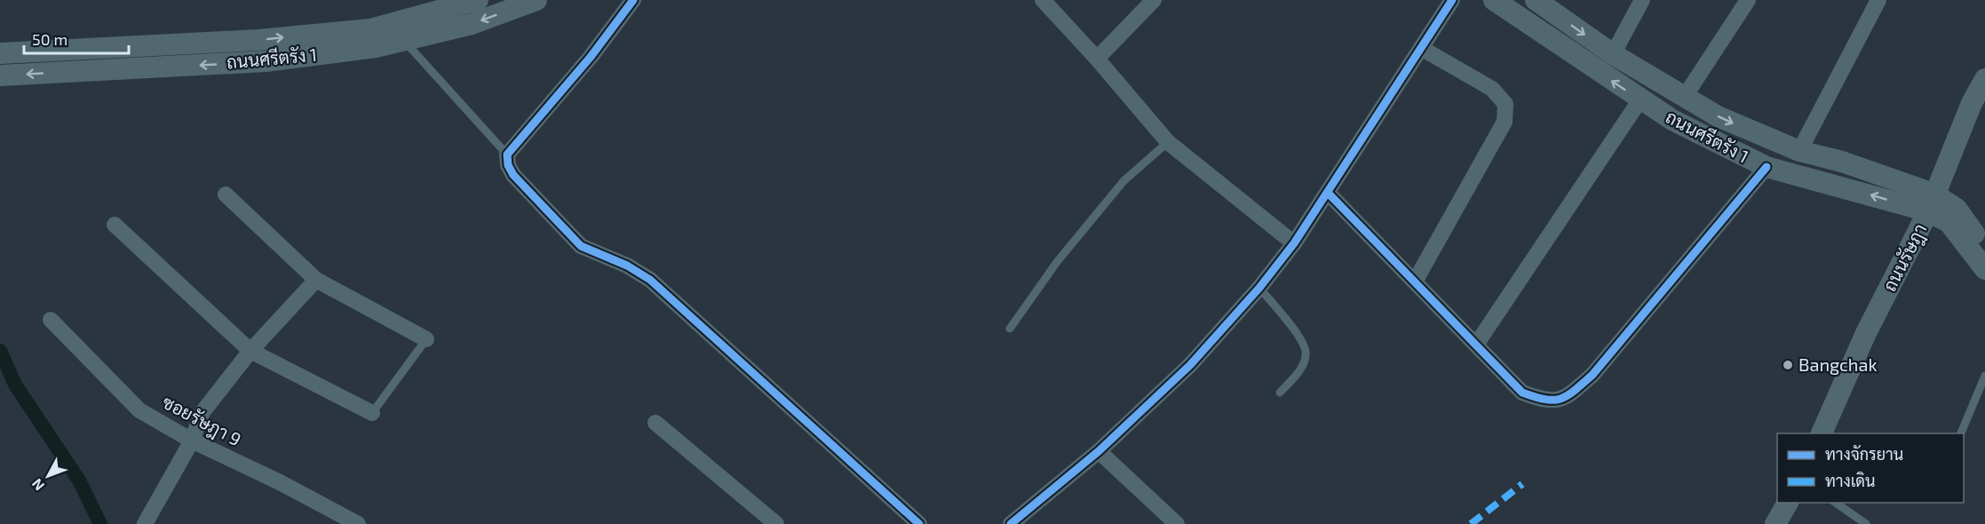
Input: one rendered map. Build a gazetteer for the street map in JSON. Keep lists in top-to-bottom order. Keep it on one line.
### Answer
{"streets":{"street":["ถนนศรีตรัง 1","ถนนรัษฎา","ซอยรัษฎา 9"]},"crossings":[["ถนนศรีตรัง 1","ถนนรัษฎา"]],"places":["Bangchak"],"legend":["ทางจักรยาน","ทางเดิน"],"scale_bar":"50 m","north":"bottom left"}
